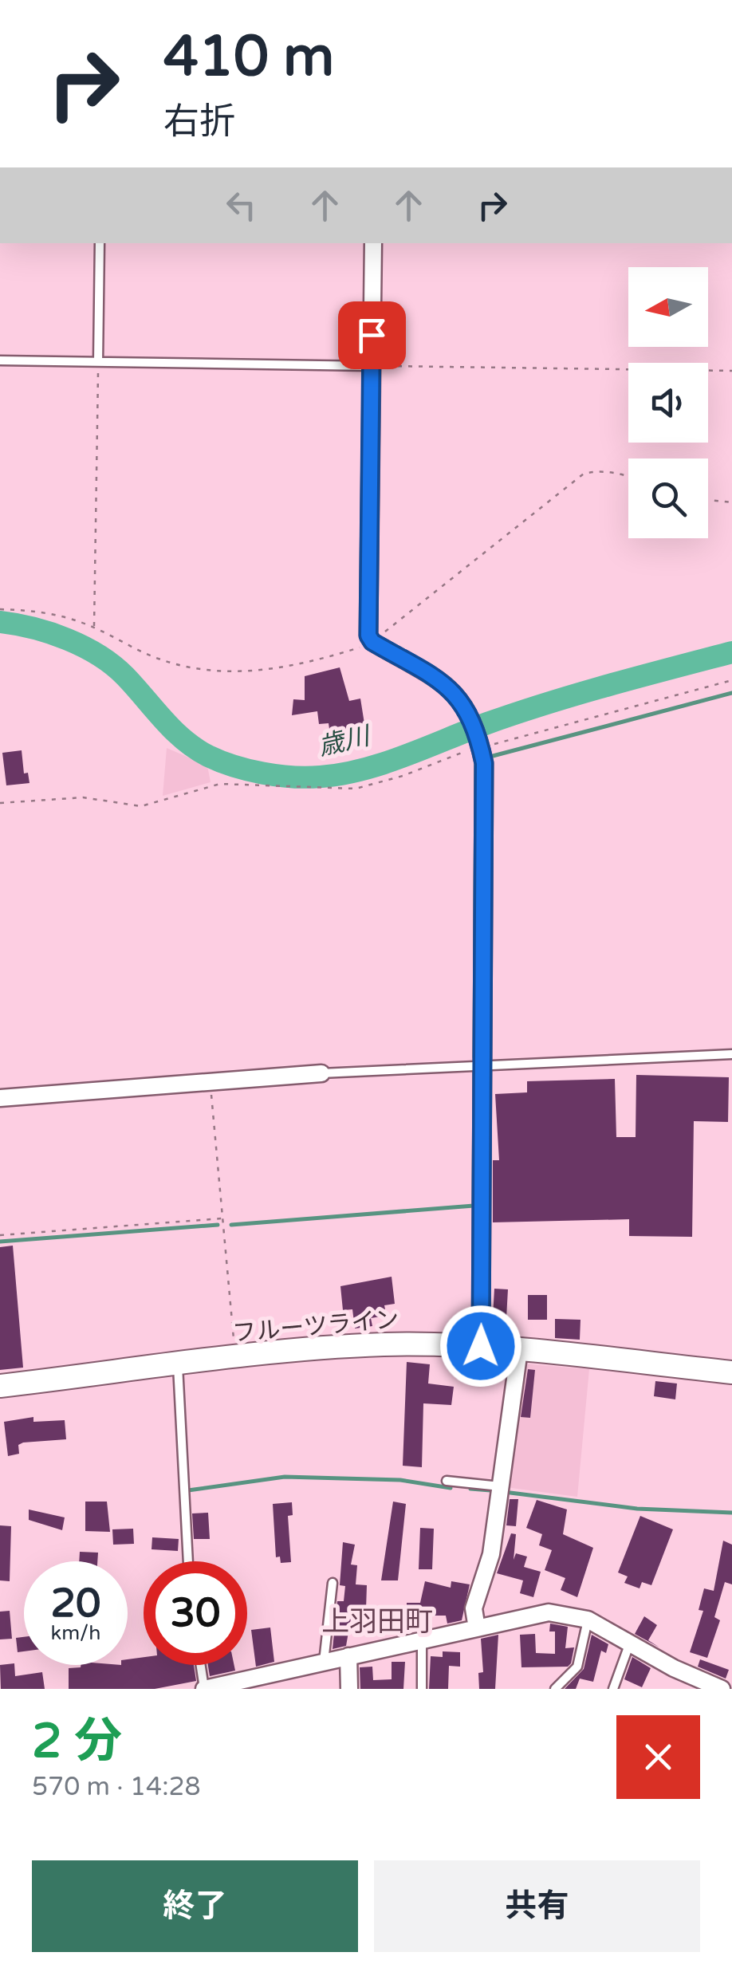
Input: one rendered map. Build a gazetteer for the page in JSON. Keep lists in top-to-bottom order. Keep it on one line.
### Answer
{"streets":{"street":["フルーツライン"]},"districts":["上羽田町"],"water":["歳川"],"north":"left","page":{"turn":["410 m","右折"],"speed":"20 km/h","limit":"30","heading":["2 分","570 m · 14:28"],"buttons":["終了","共有"]}}
